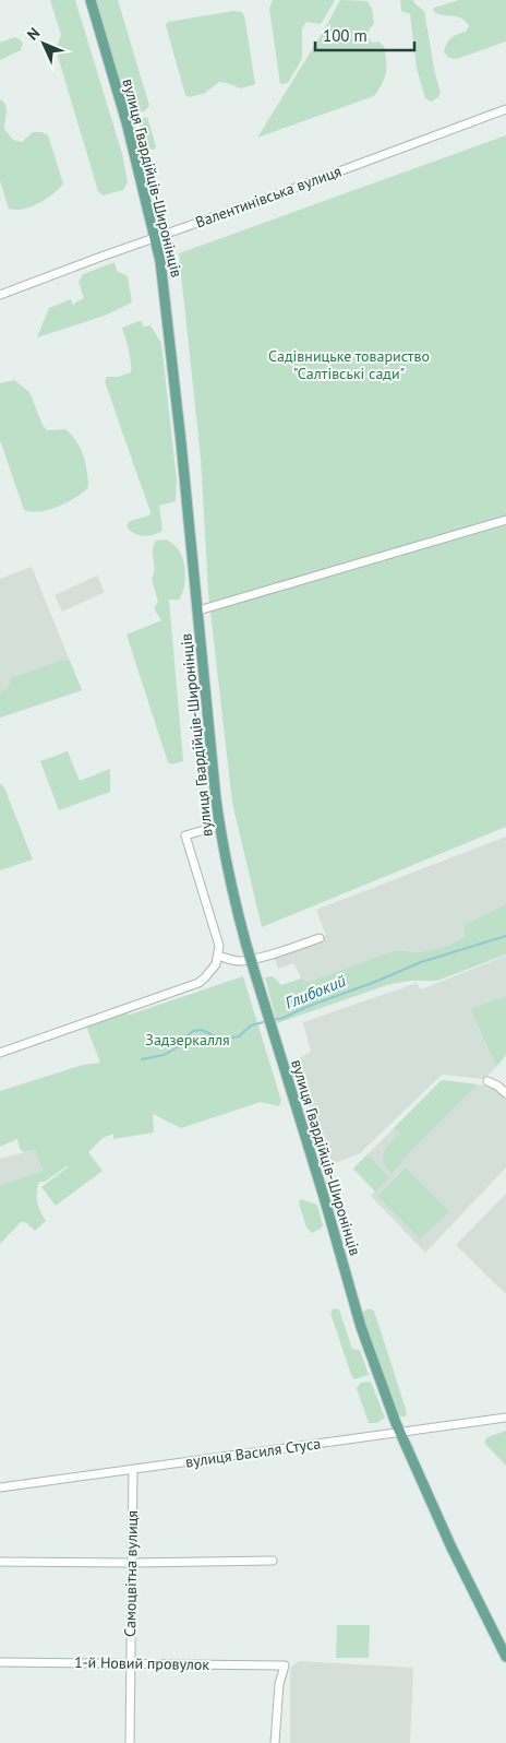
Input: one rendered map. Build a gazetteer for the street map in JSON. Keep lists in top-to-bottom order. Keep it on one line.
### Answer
{"streets":{"main road":["вулиця Гвардійців-Широнінців"],"street":["Валентинівська вулиця","вулиця Василя Стуса","Самоцвітна вулиця","1-й Новий провулок"]},"crossings":[["вулиця Гвардійців-Широнінців","Валентинівська вулиця"],["вулиця Гвардійців-Широнінців","вулиця Василя Стуса"],["вулиця Василя Стуса","Самоцвітна вулиця"],["Самоцвітна вулиця","1-й Новий провулок"]],"water":["Глибокий"],"parks":["Садівницьке товариство \"Салтівські сади\"","Задзеркалля"],"scale_bar":"100 m","north":"top left"}
